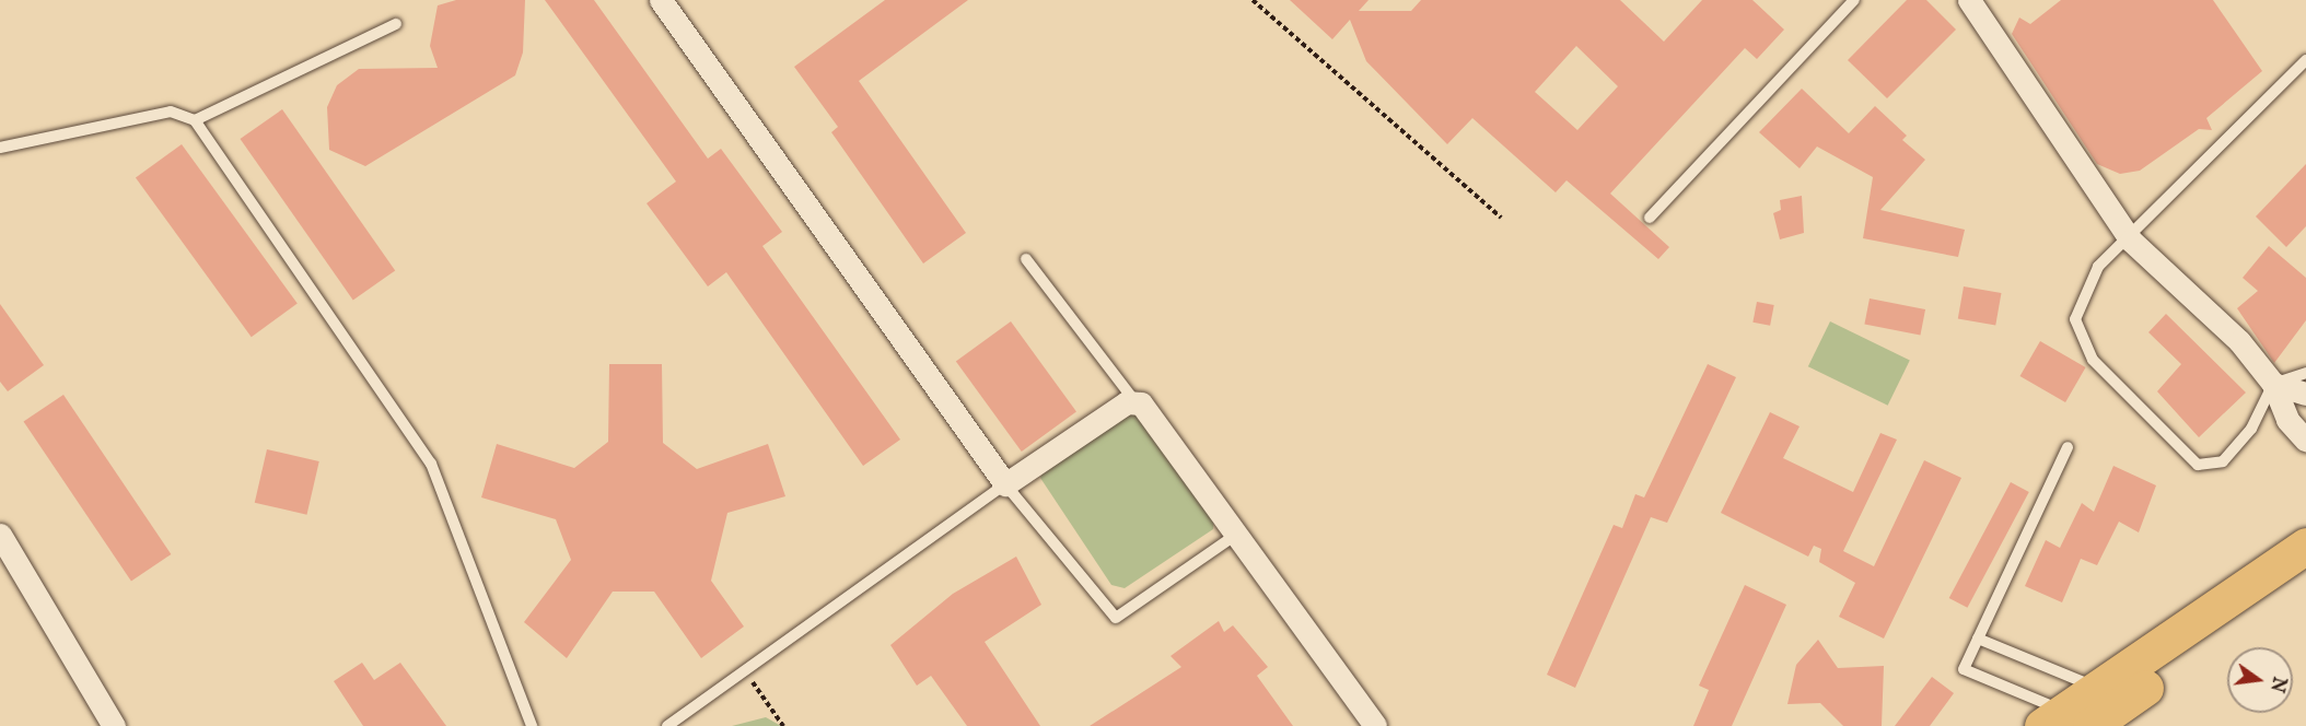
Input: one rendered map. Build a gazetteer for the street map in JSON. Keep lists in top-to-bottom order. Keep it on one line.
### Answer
{"north":"right"}
